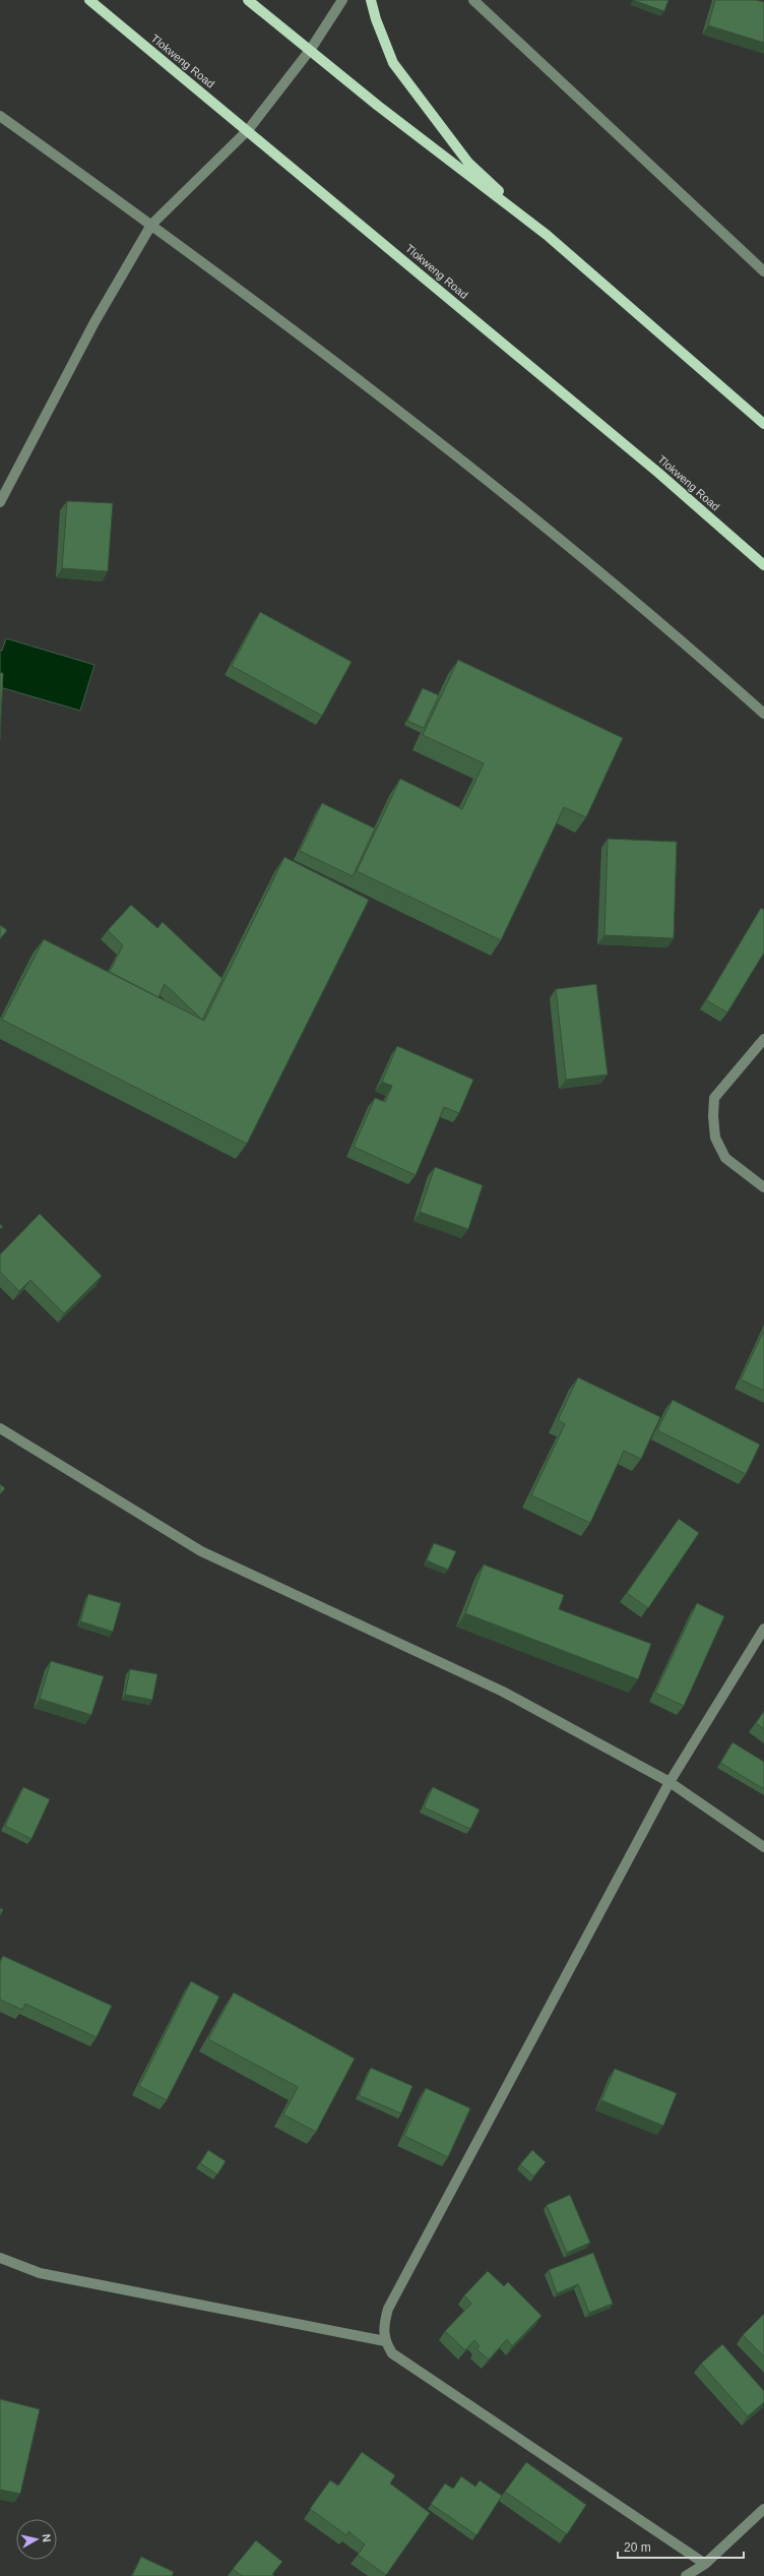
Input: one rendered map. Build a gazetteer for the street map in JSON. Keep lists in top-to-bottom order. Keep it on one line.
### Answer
{"streets":{"main road":["Tlokweng Road"]},"scale_bar":"20 m","north":"right"}
